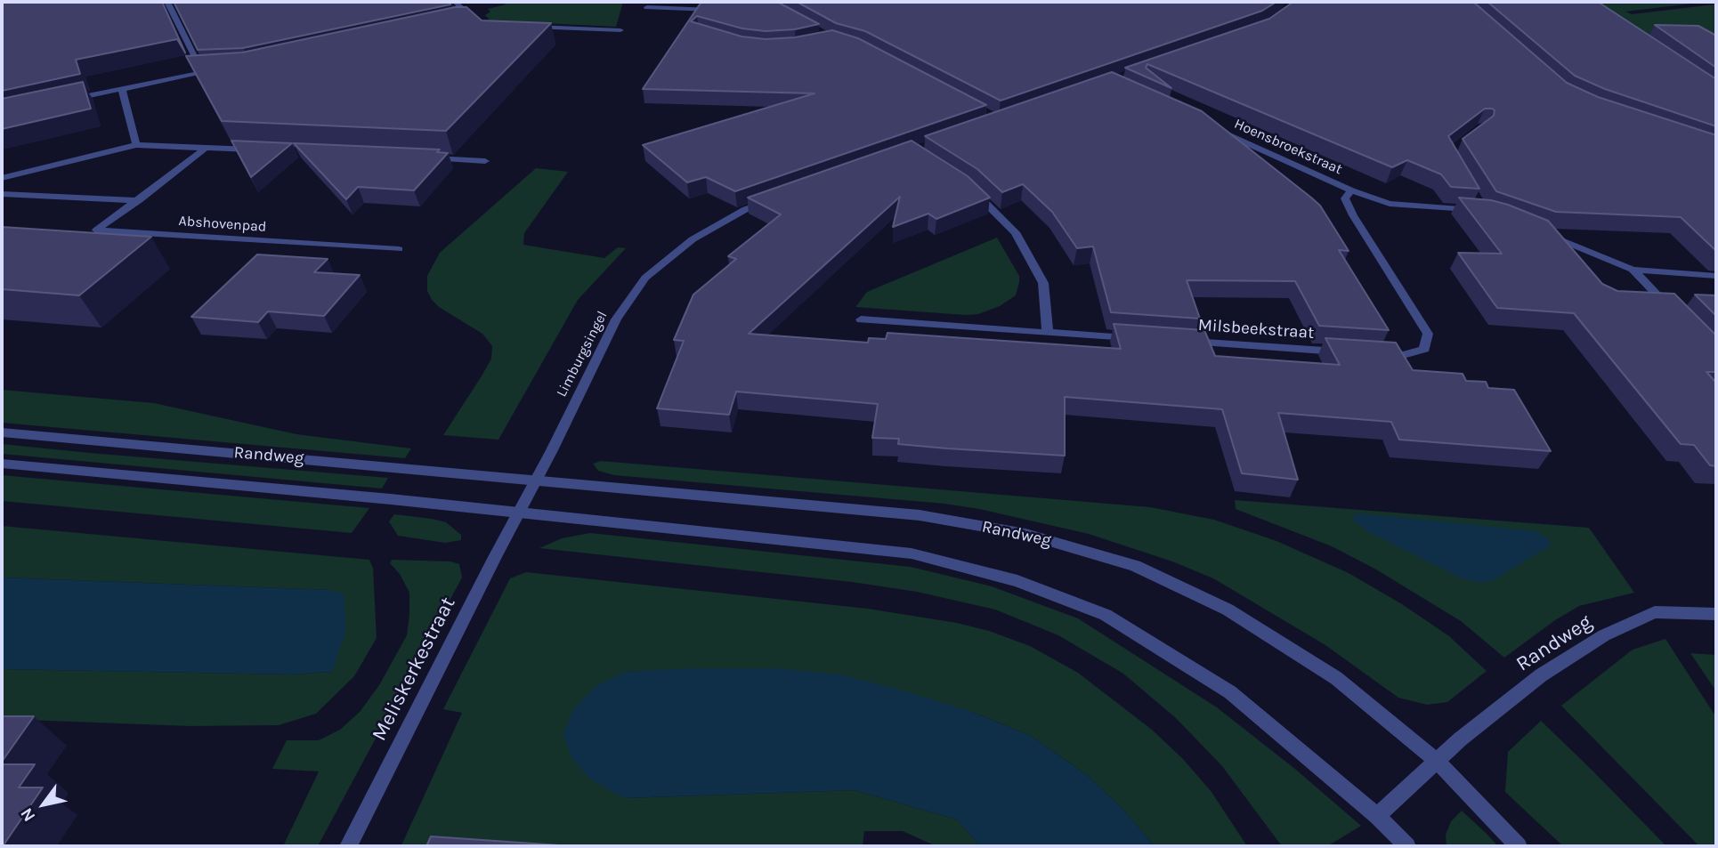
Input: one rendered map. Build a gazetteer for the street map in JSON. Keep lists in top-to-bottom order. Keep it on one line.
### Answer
{"streets":{"street":["Hoensbroekstraat","Abshovenpad","Milsbeekstraat","Limburgsingel","Randweg","Meliskerkestraat"]},"crossings":[["Limburgsingel","Randweg"],["Randweg","Meliskerkestraat"]],"north":"bottom left"}
